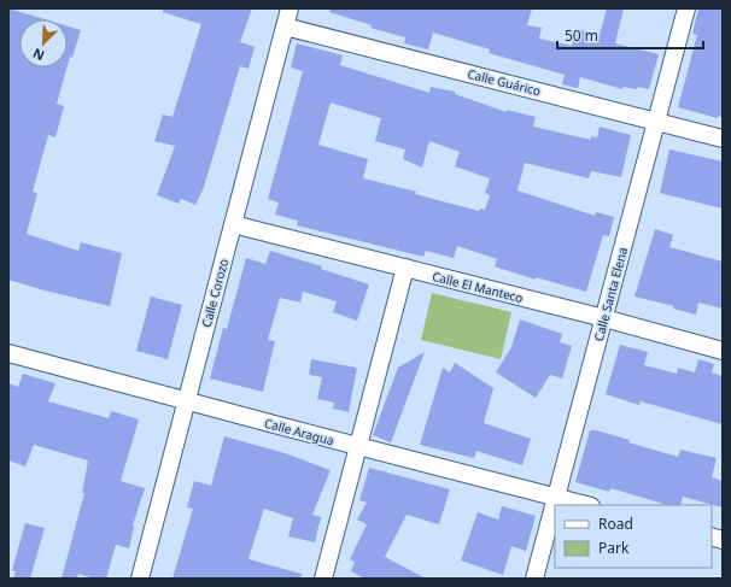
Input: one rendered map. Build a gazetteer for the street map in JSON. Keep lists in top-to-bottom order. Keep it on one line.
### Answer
{"streets":{"street":["Calle Guárico","Calle El Manteco","Calle Corozo","Calle Santa Elena","Calle Aragua"]},"crossings":[["Calle Guárico","Calle Corozo"],["Calle Guárico","Calle Santa Elena"],["Calle El Manteco","Calle Corozo"],["Calle El Manteco","Calle Santa Elena"],["Calle Corozo","Calle Aragua"],["Calle Santa Elena","Calle Aragua"]],"legend":["Road","Park"],"scale_bar":"50 m","north":"bottom left"}
